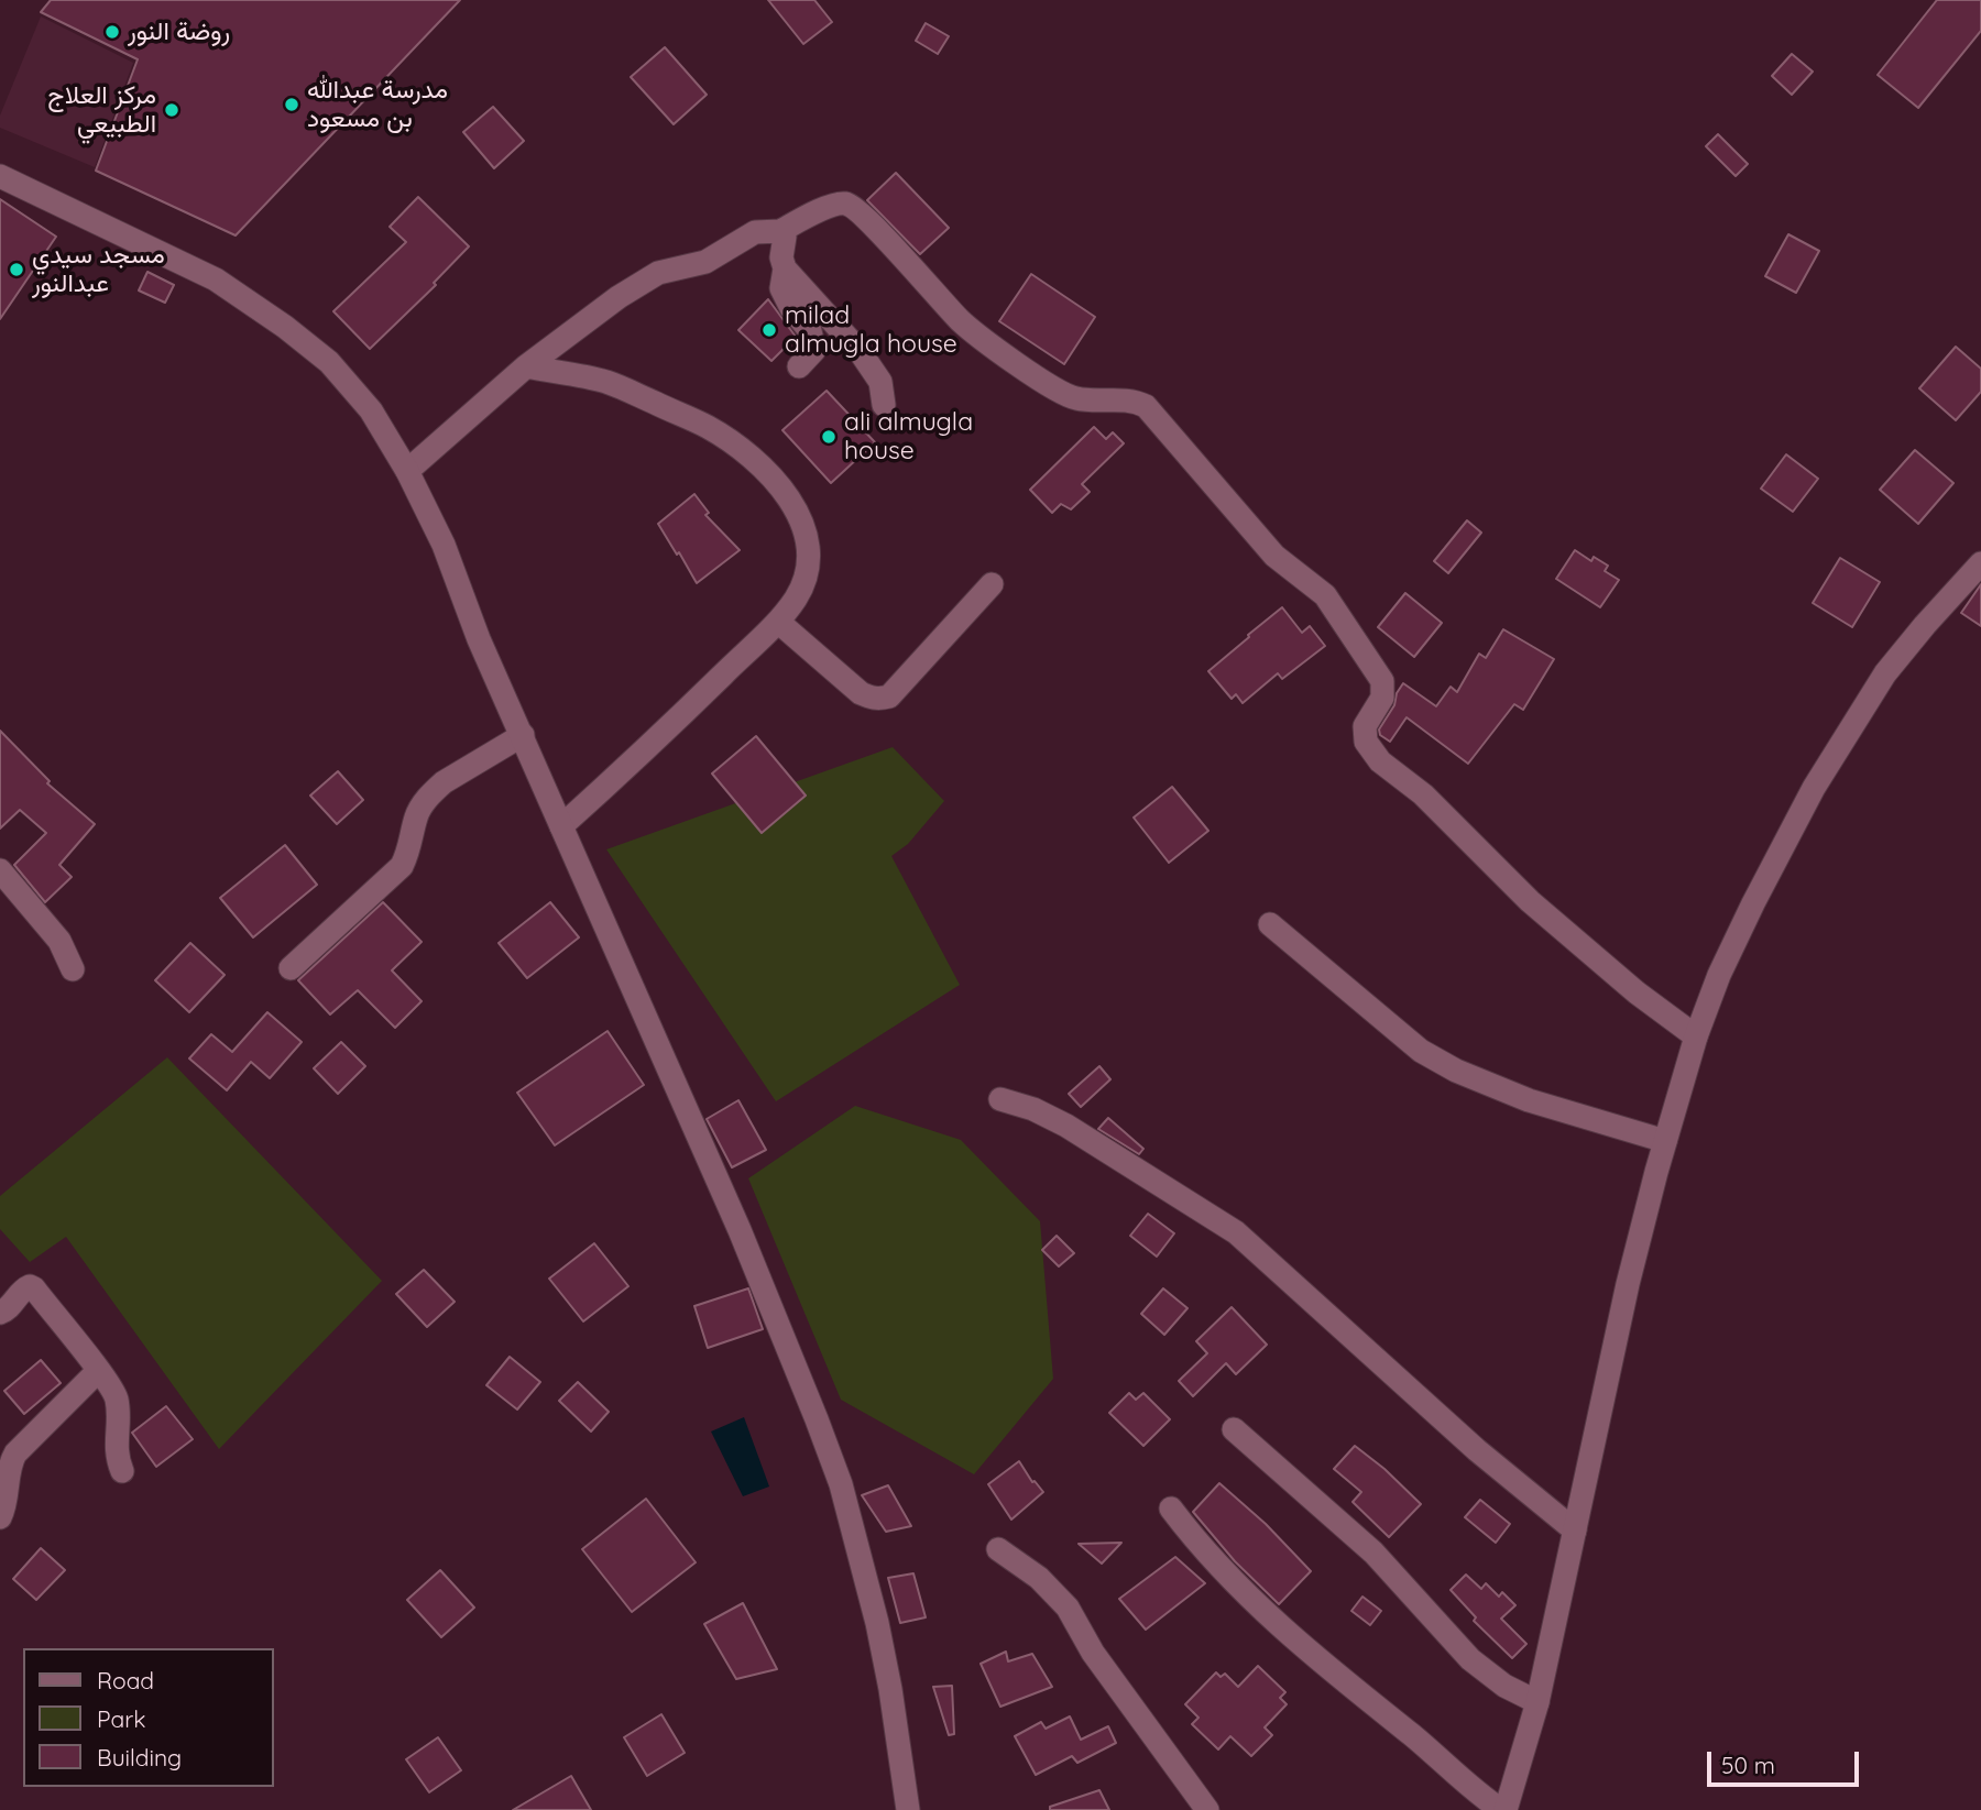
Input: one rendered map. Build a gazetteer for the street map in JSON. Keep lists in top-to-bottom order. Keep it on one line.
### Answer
{"places":["روضة النور","مدرسة عبدالله بن مسعود","مركز العلاج الطبيعي","مسجد سيدي عبدالنور","milad almugla house","ali almugla house"],"legend":["Road","Park","Building"],"scale_bar":"50 m"}
